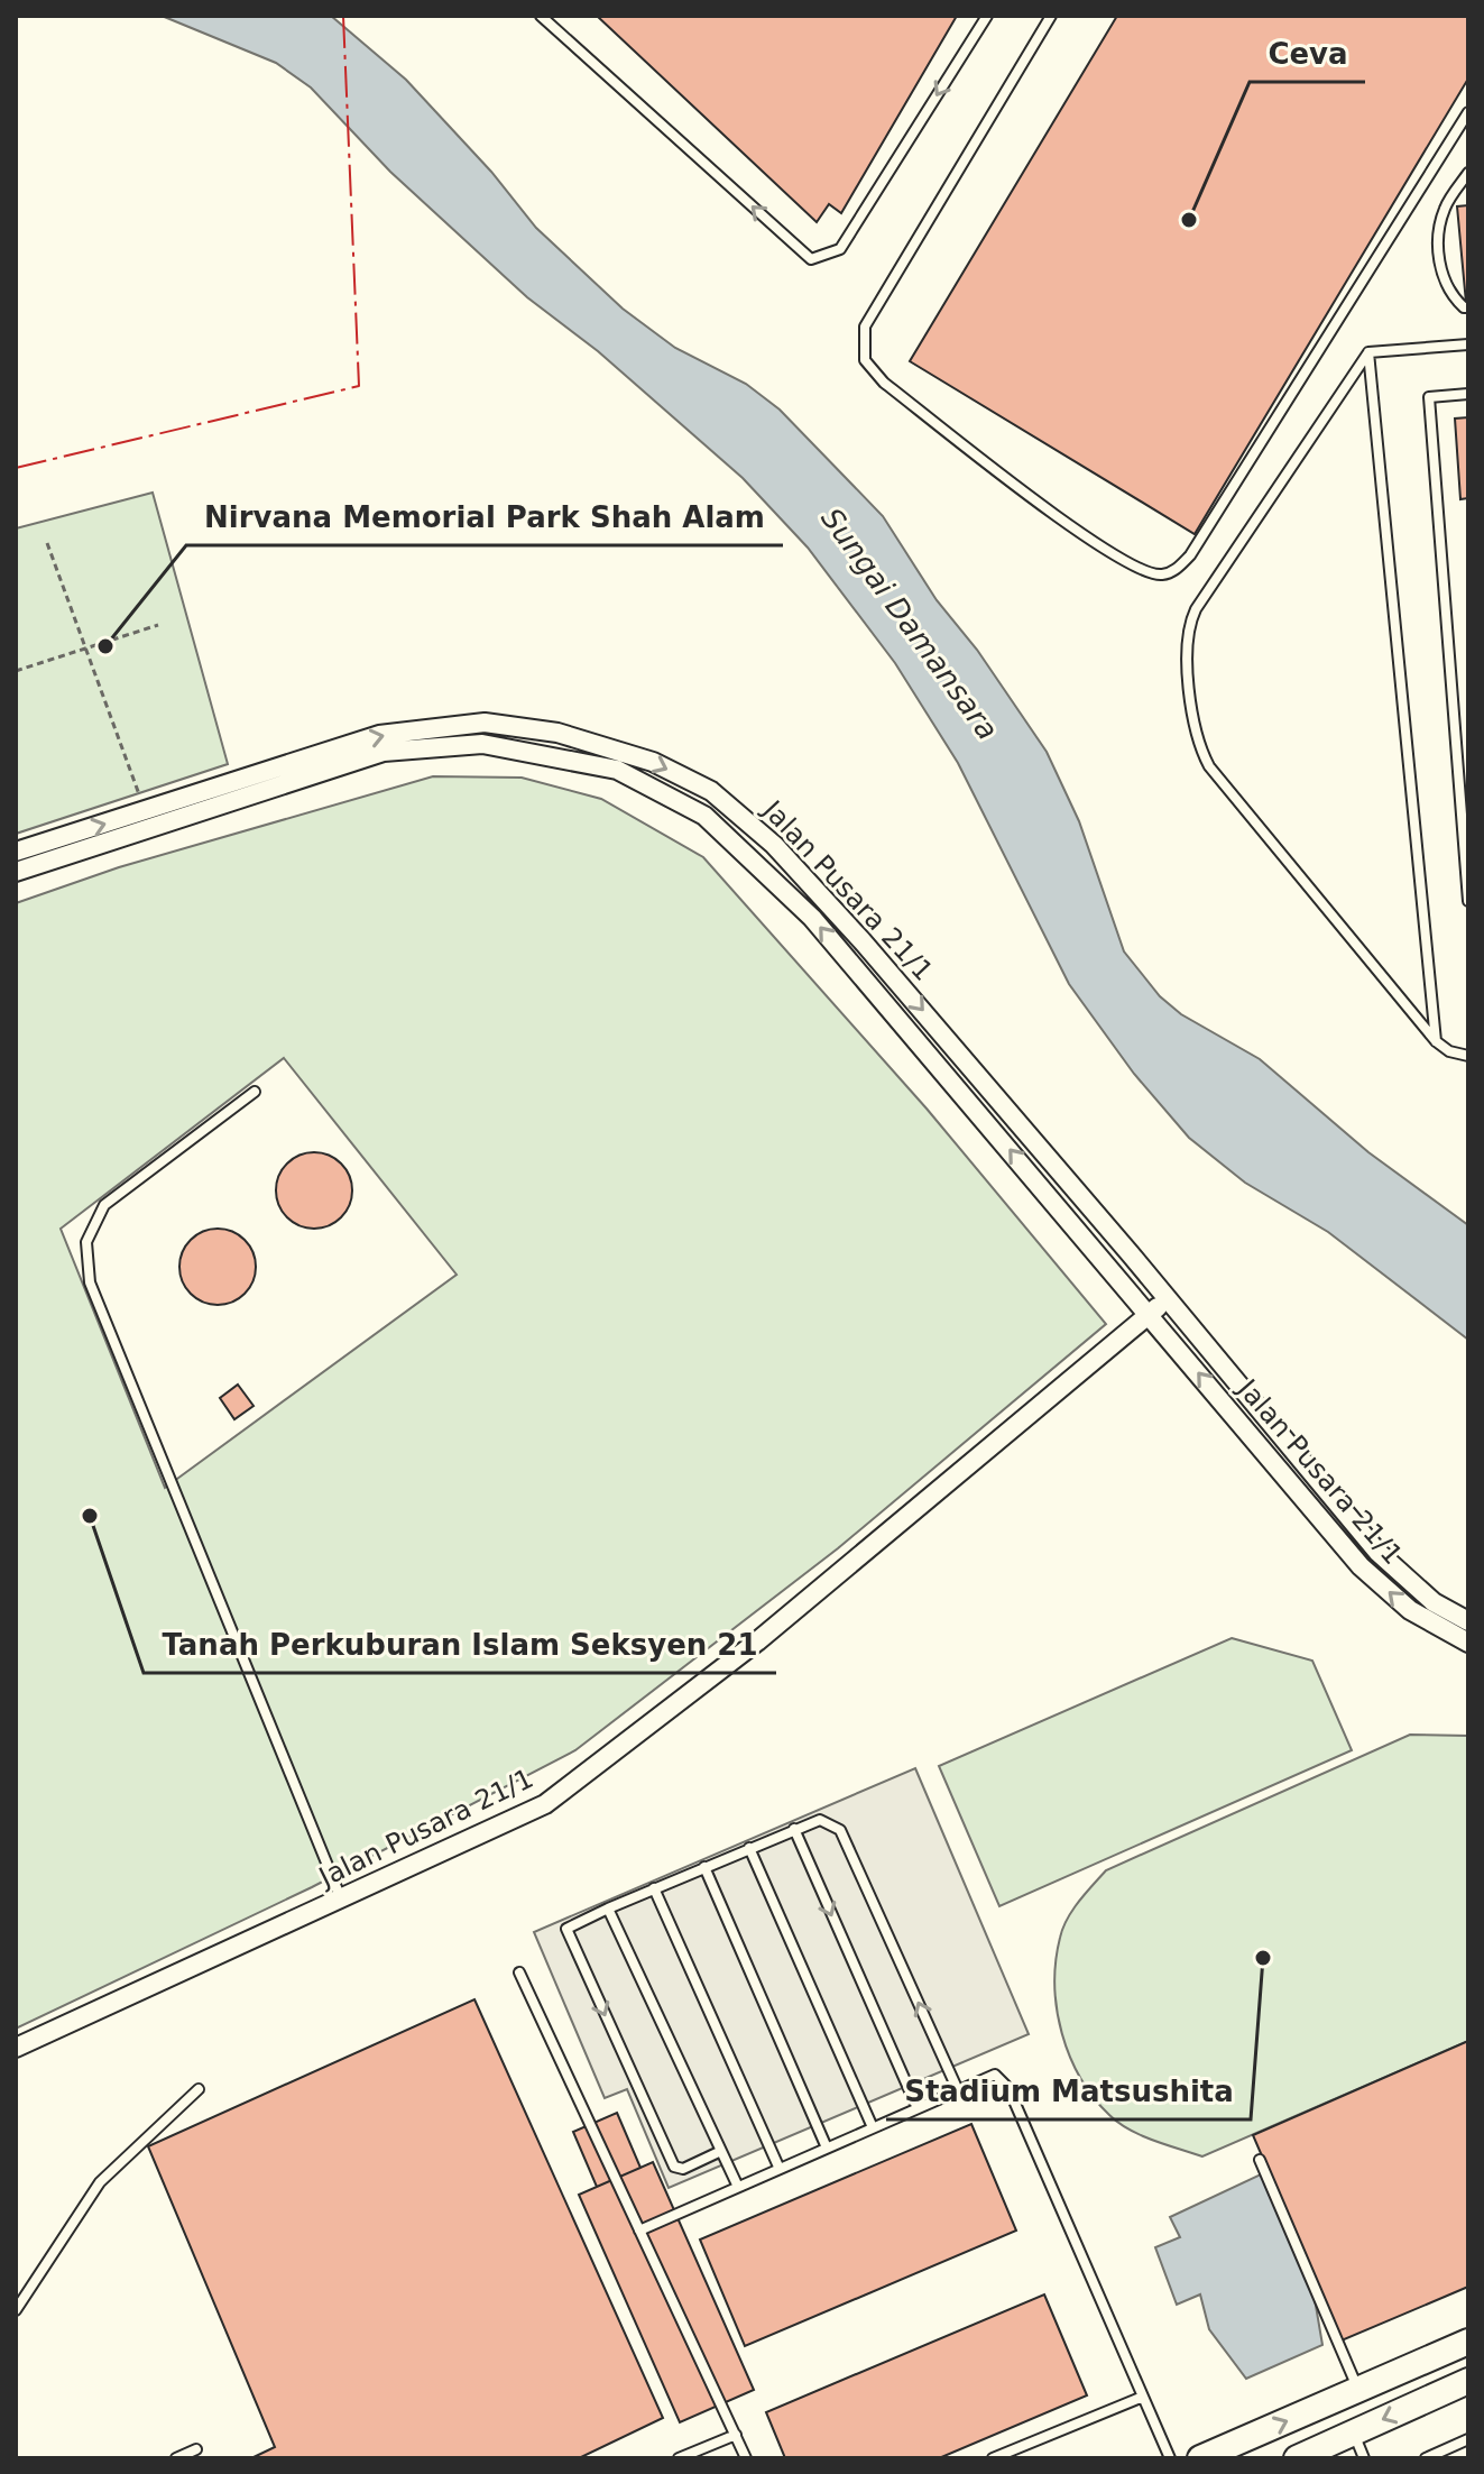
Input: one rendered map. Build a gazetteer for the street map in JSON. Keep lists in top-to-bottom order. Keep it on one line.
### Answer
{"streets":{"street":["Jalan Pusara 21/1"]},"water":["Sungai Damansara"],"places":["Ceva","Nirvana Memorial Park Shah Alam","Tanah Perkuburan Islam Seksyen 21","Stadium Matsushita"]}
